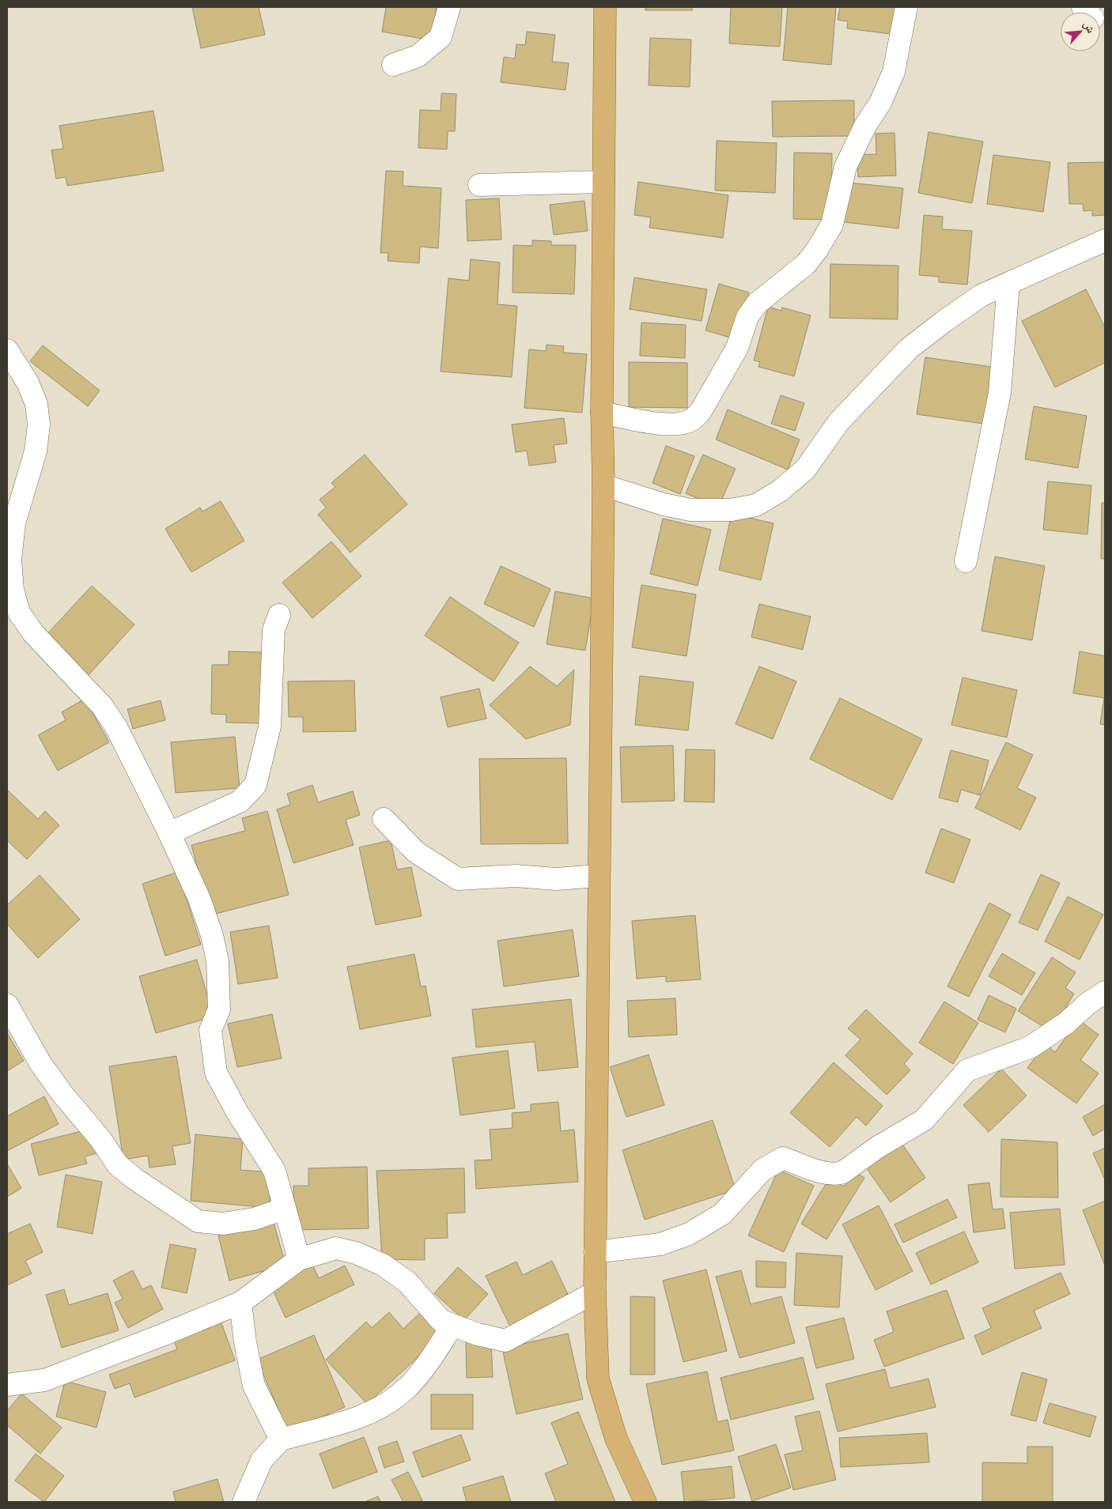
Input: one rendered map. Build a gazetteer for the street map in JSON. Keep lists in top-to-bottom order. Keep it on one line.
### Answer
{"north":"top right"}
